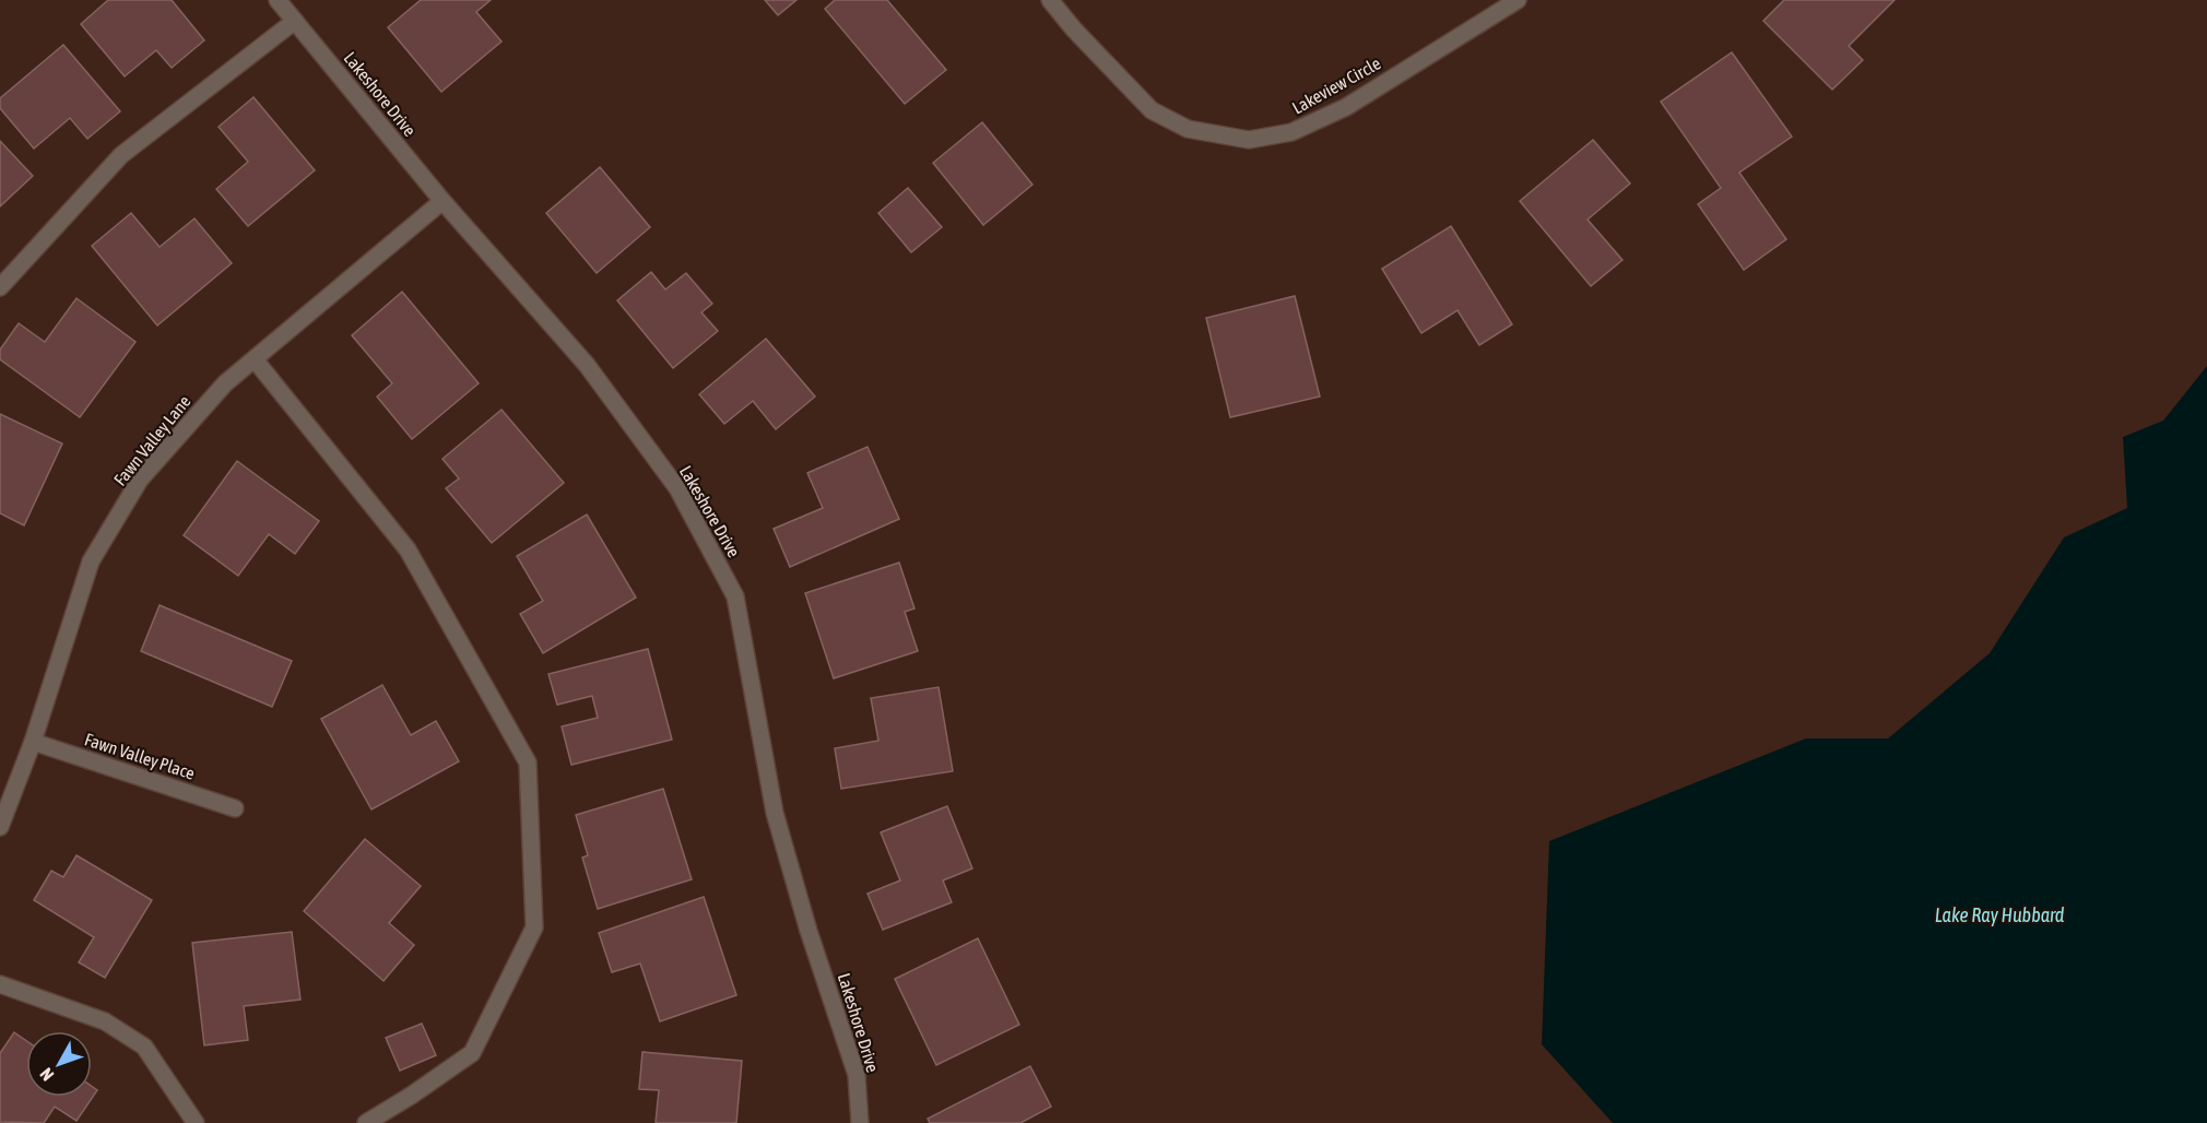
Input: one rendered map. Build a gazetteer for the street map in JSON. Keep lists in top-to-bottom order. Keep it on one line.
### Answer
{"streets":{"street":["Lakeview Circle","Lakeshore Drive","Fawn Valley Lane","Fawn Valley Place"]},"crossings":[["Lakeshore Drive","Fawn Valley Lane"],["Fawn Valley Lane","Fawn Valley Place"]],"water":["Lake Ray Hubbard"],"north":"bottom left"}
